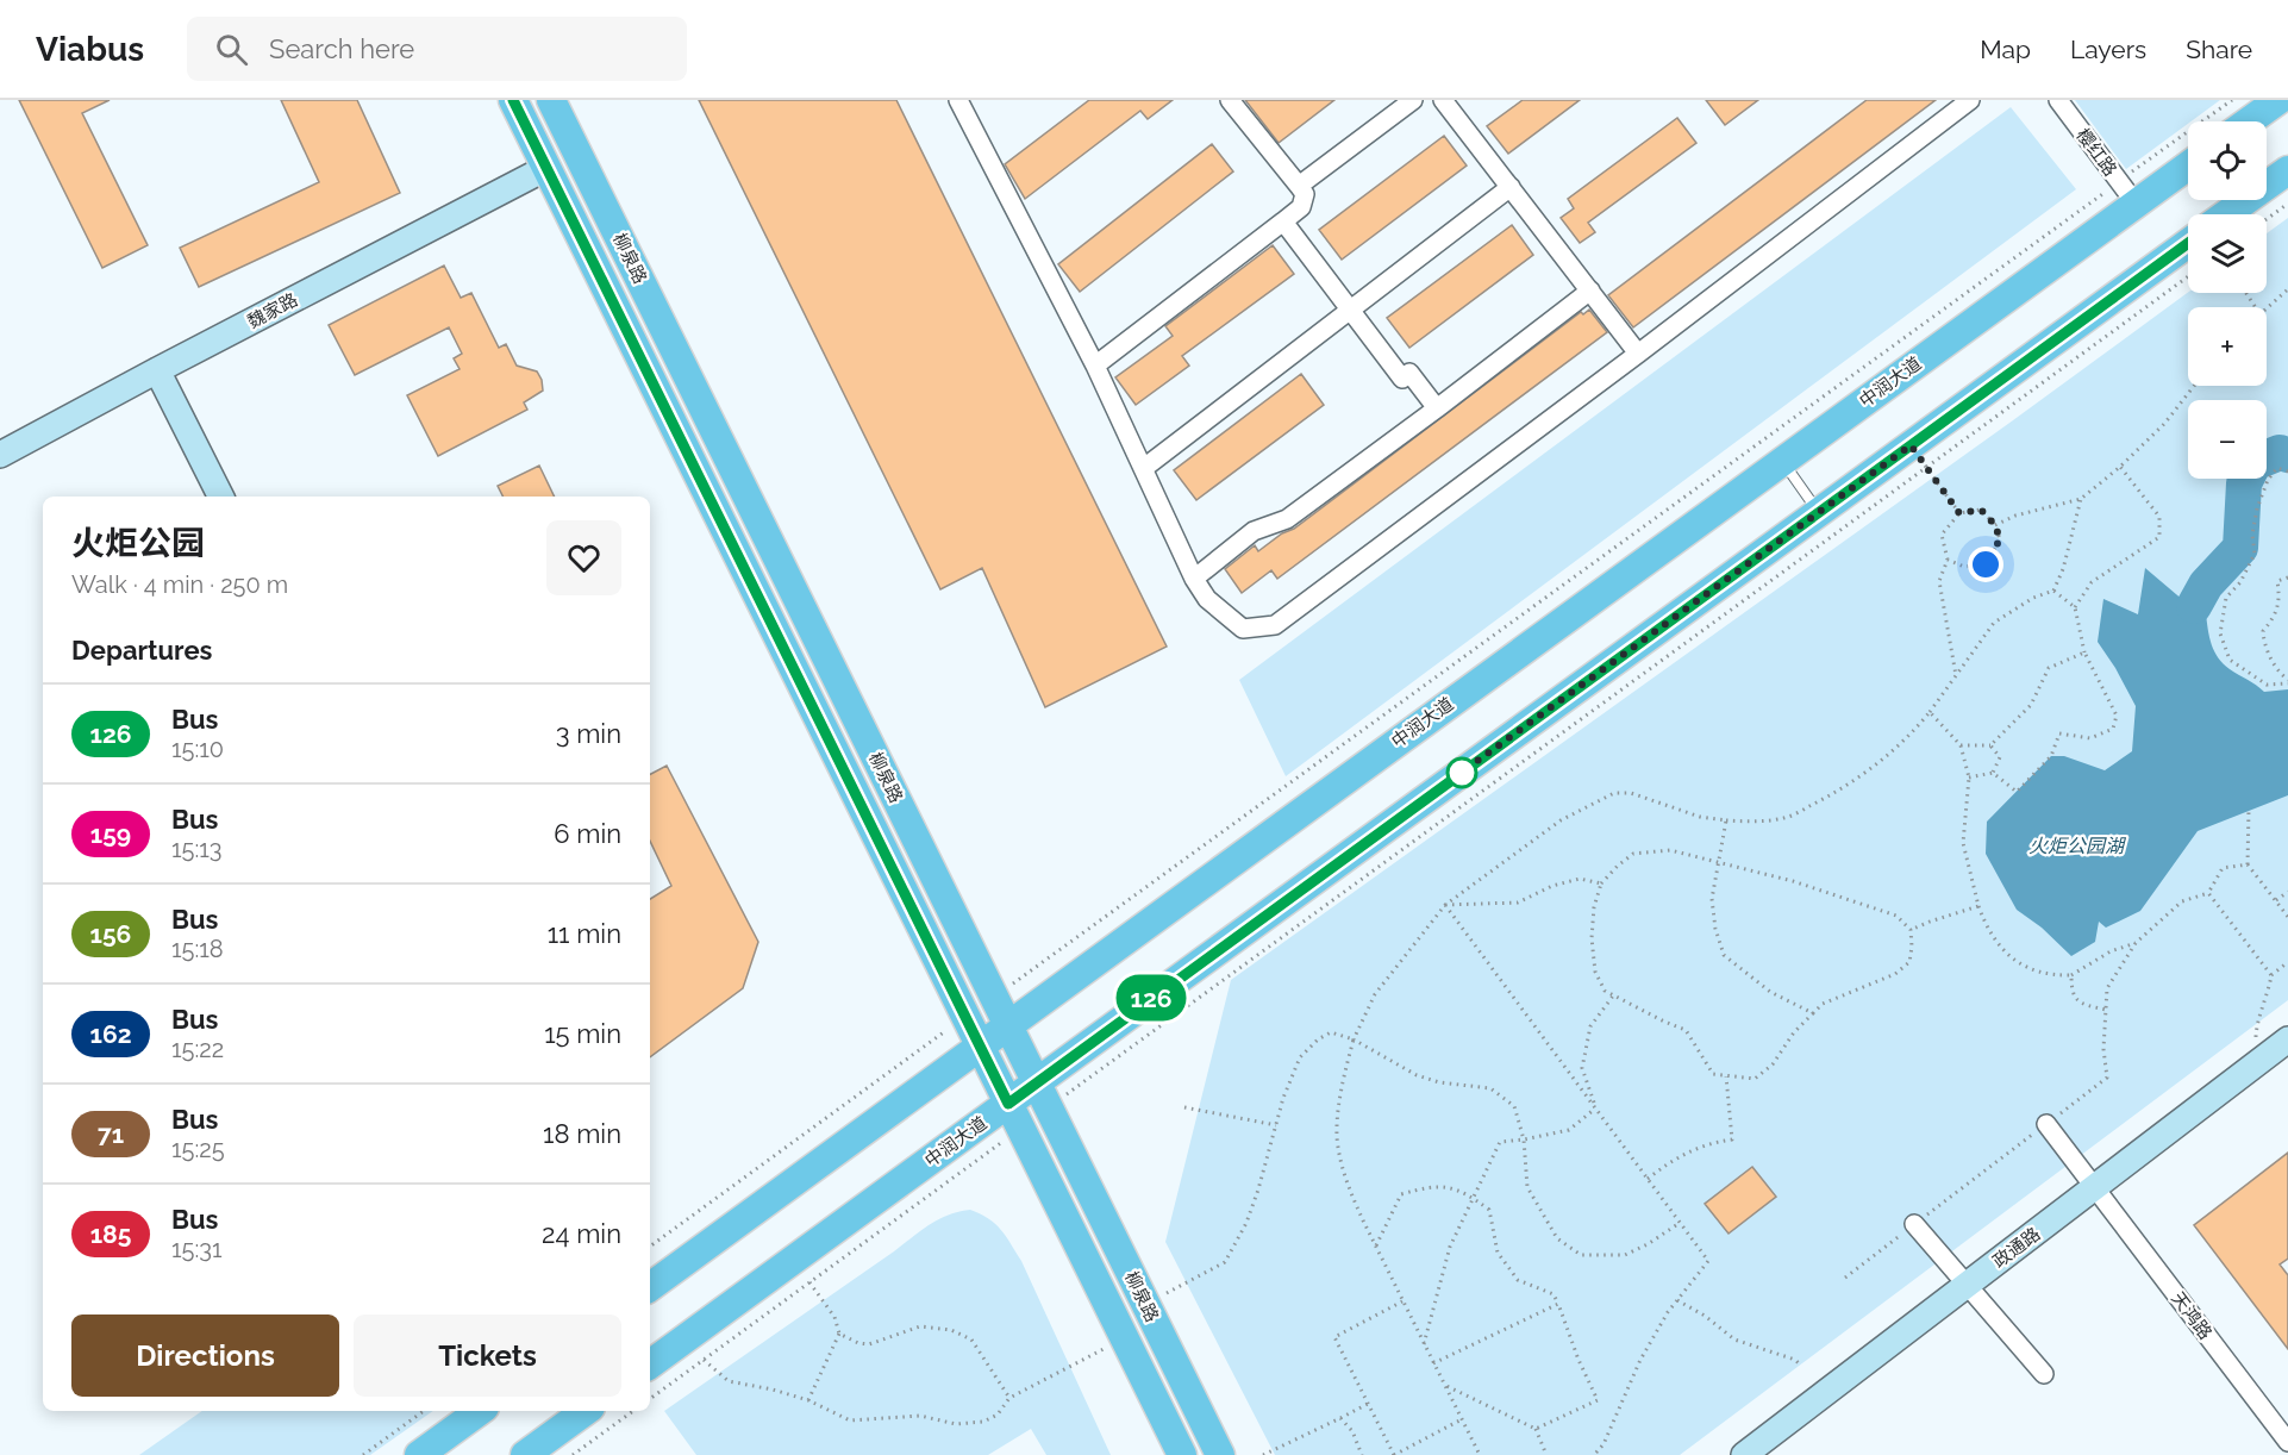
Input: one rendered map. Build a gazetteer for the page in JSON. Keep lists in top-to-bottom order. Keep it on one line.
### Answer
{"streets":{"main road":["柳泉路","中润大道"],"street":["樱红路","魏家路","政通路","天鸿路"]},"crossings":[["樱红路","中润大道"],["柳泉路","魏家路"],["柳泉路","中润大道"],["政通路","天鸿路"]],"water":["火炬公园湖"],"lines":["bus line 126"],"page":{"header":"Viabus","search":"Search here","nav":["Map","Layers","Share"],"on_map":"126","map_buttons":["+","−"],"heading":[["火炬公园","Walk · 4 min · 250 m"],"Departures"],"list":[{"mark":"126","name":"Bus","note":"15:10","value":"3 min"},{"mark":"159","name":"Bus","note":"15:13","value":"6 min"},{"mark":"156","name":"Bus","note":"15:18","value":"11 min"},{"mark":"162","name":"Bus","note":"15:22","value":"15 min"},{"mark":"71","name":"Bus","note":"15:25","value":"18 min"},{"mark":"185","name":"Bus","note":"15:31","value":"24 min"}],"buttons":["Directions","Tickets"]}}
